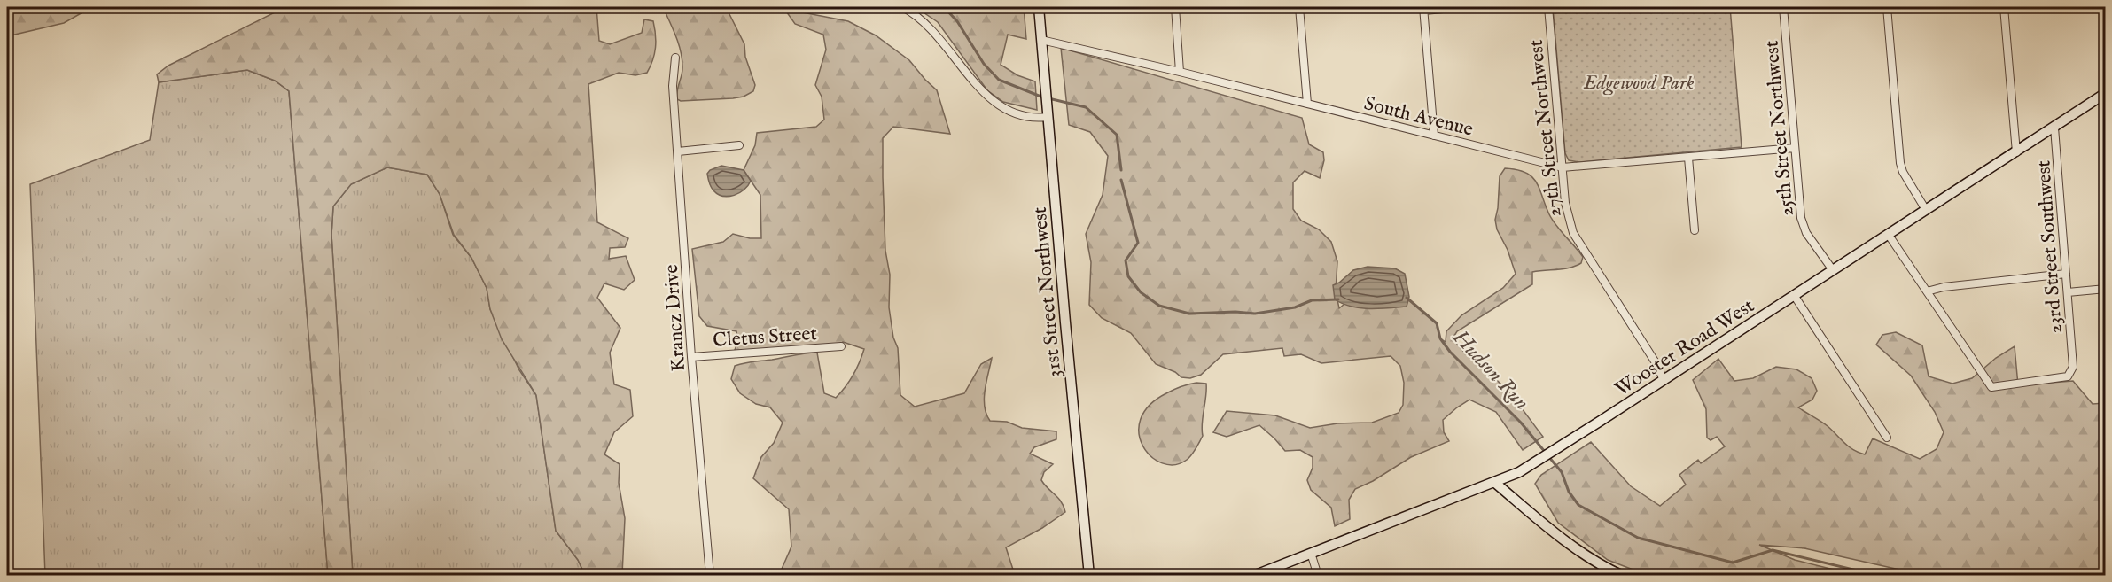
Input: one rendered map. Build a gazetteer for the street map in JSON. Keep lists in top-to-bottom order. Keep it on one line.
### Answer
{"streets":{"main road":["31st Street Northwest","Wooster Road West"],"street":["South Avenue","27th Street Northwest","25th Street Northwest","23rd Street Southwest","Krancz Drive","Cletus Street"]},"crossings":[["South Avenue","27th Street Northwest"],["South Avenue","25th Street Northwest"],["South Avenue","31st Street Northwest"],["27th Street Northwest","Wooster Road West"],["25th Street Northwest","Wooster Road West"],["23rd Street Southwest","Wooster Road West"],["Krancz Drive","Cletus Street"]],"water":["Hudson Run"],"parks":["Edgewood Park"]}
